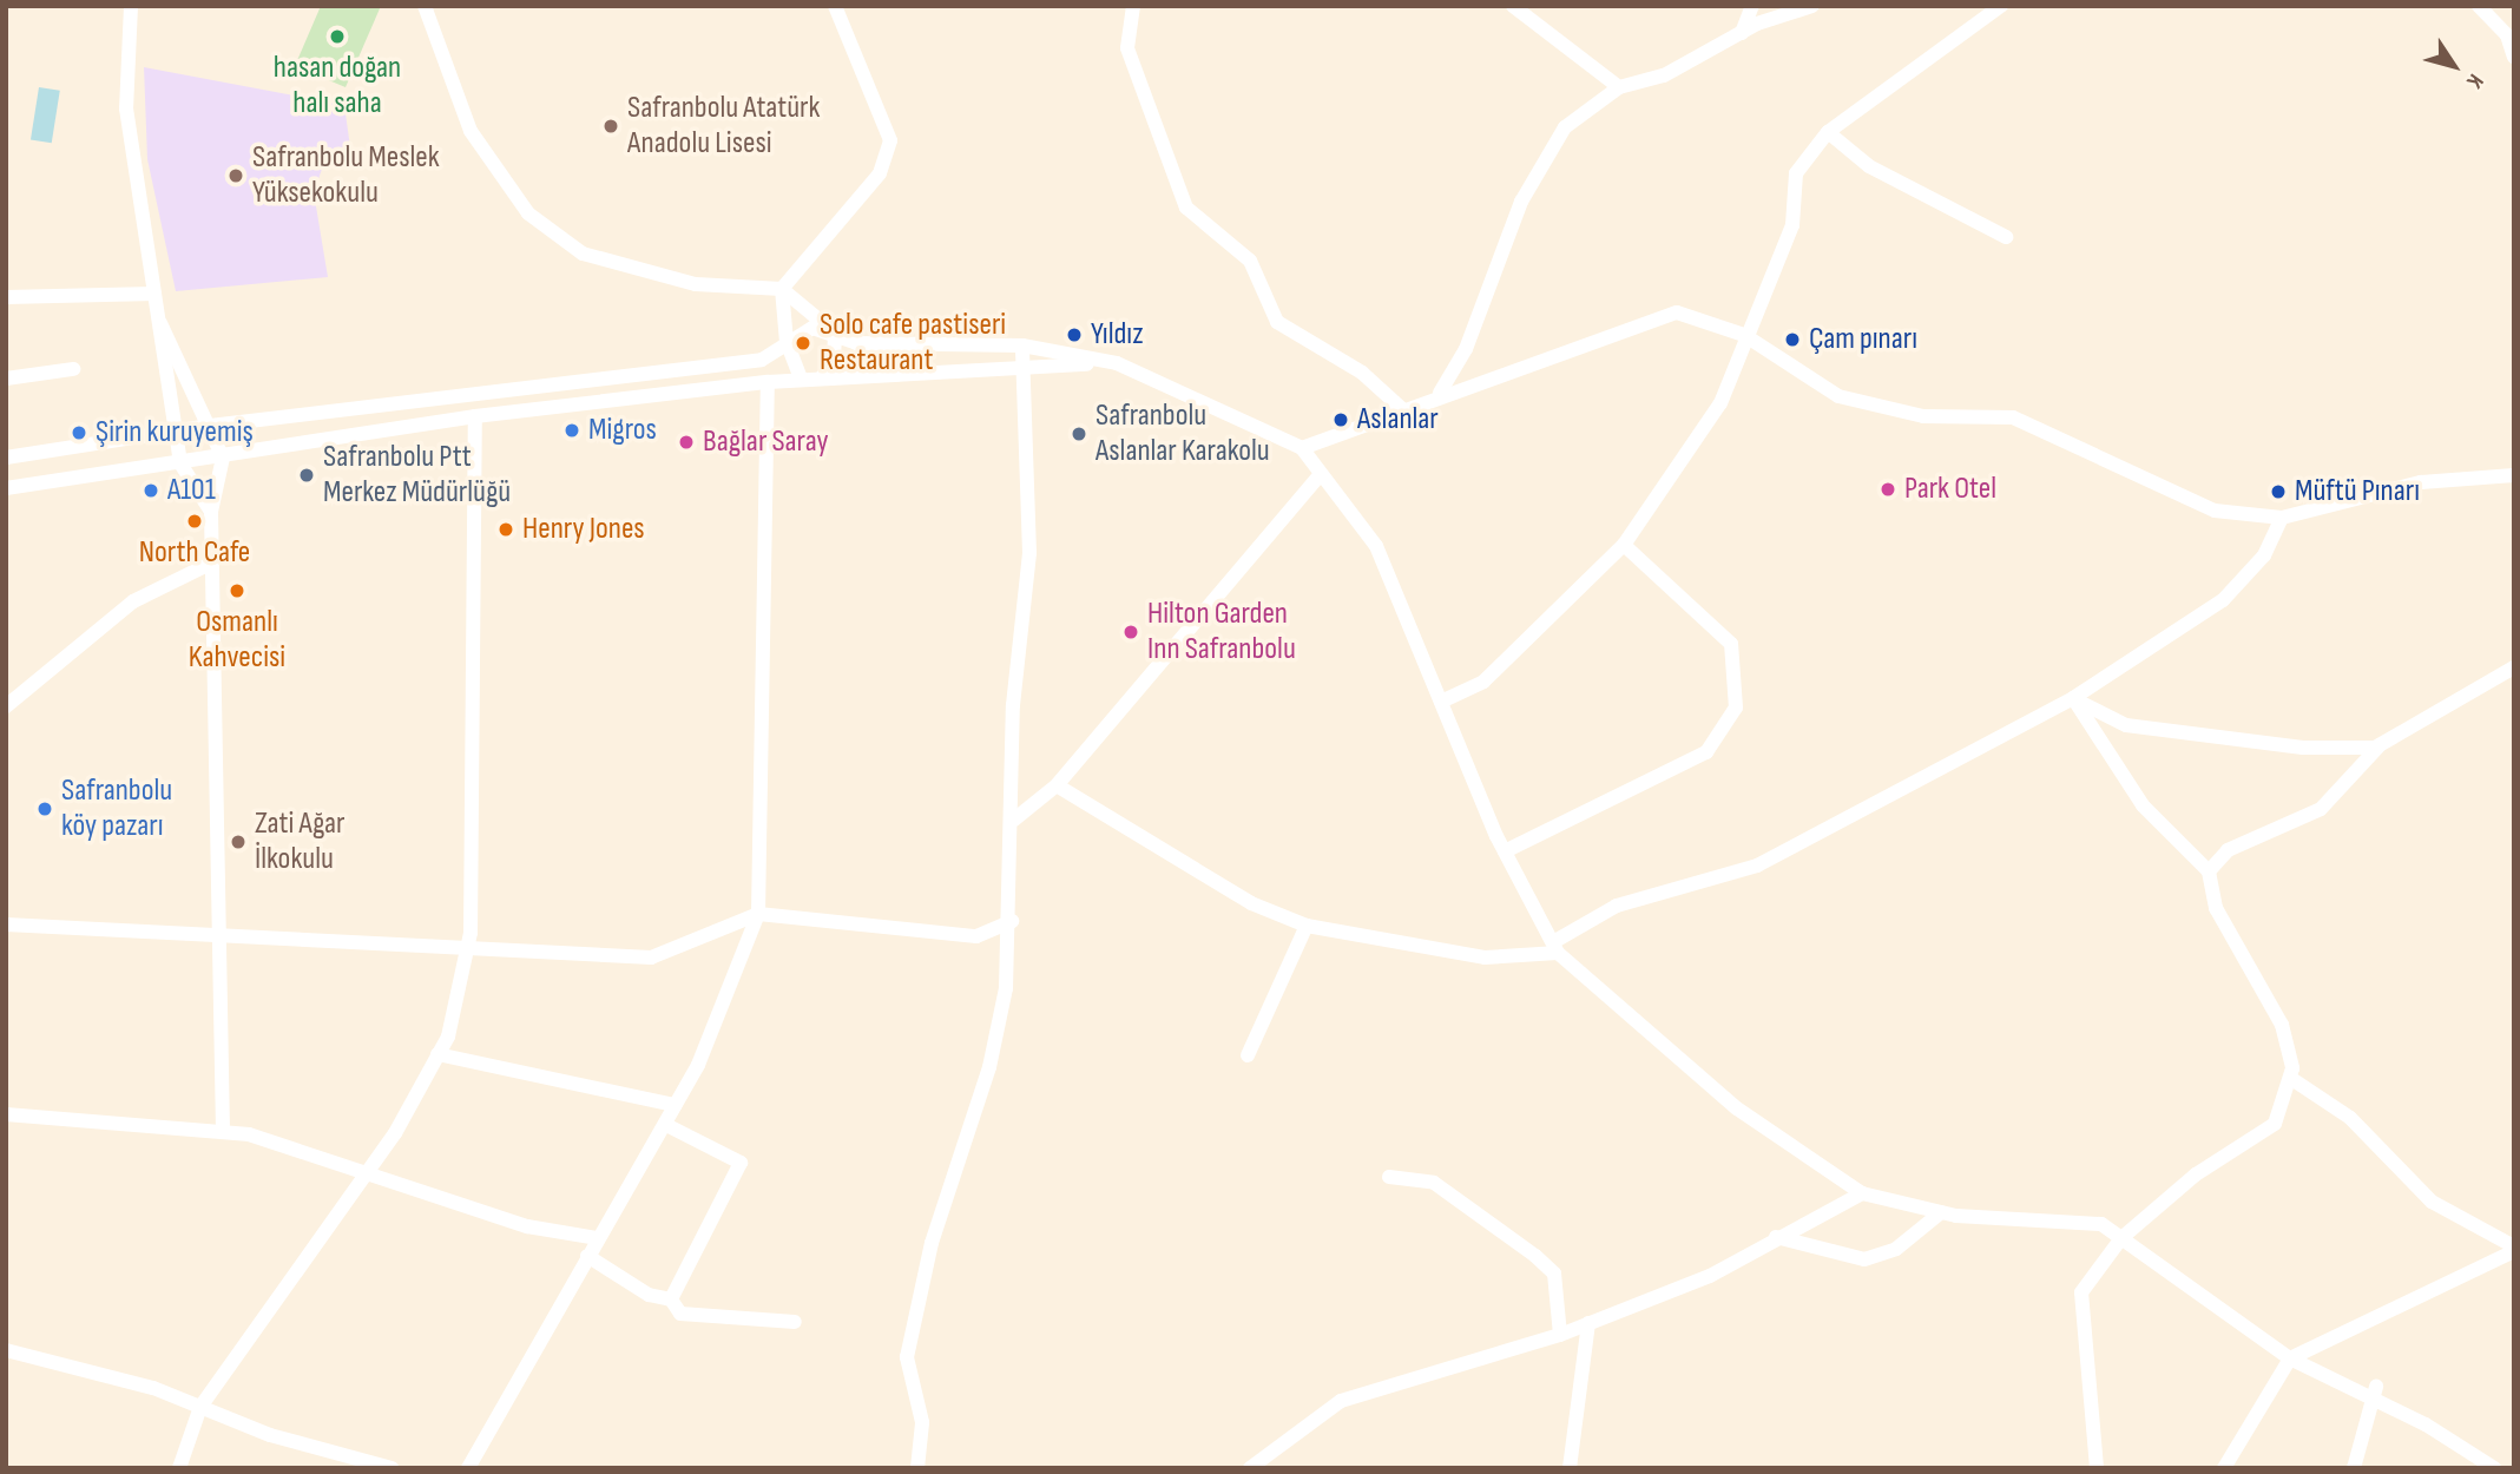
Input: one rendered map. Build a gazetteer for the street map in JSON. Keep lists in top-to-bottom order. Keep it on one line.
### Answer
{"places":["hasan doğan halı saha","Safranbolu Atatürk Anadolu Lisesi","Safranbolu Meslek Yüksekokulu","Yıldız","Çam pınarı","Solo cafe pastiseri Restaurant","Aslanlar","Migros","Şirin kuruyemiş","Safranbolu Aslanlar Karakolu","Bağlar Saray","Safranbolu Ptt Merkez Müdürlüğü","Park Otel","A101","Müftü Pınarı","North Cafe","Henry Jones","Osmanlı Kahvecisi","Hilton Garden Inn Safranbolu","Safranbolu köy pazarı","Zati Ağar İlkokulu"],"north":"bottom right"}
